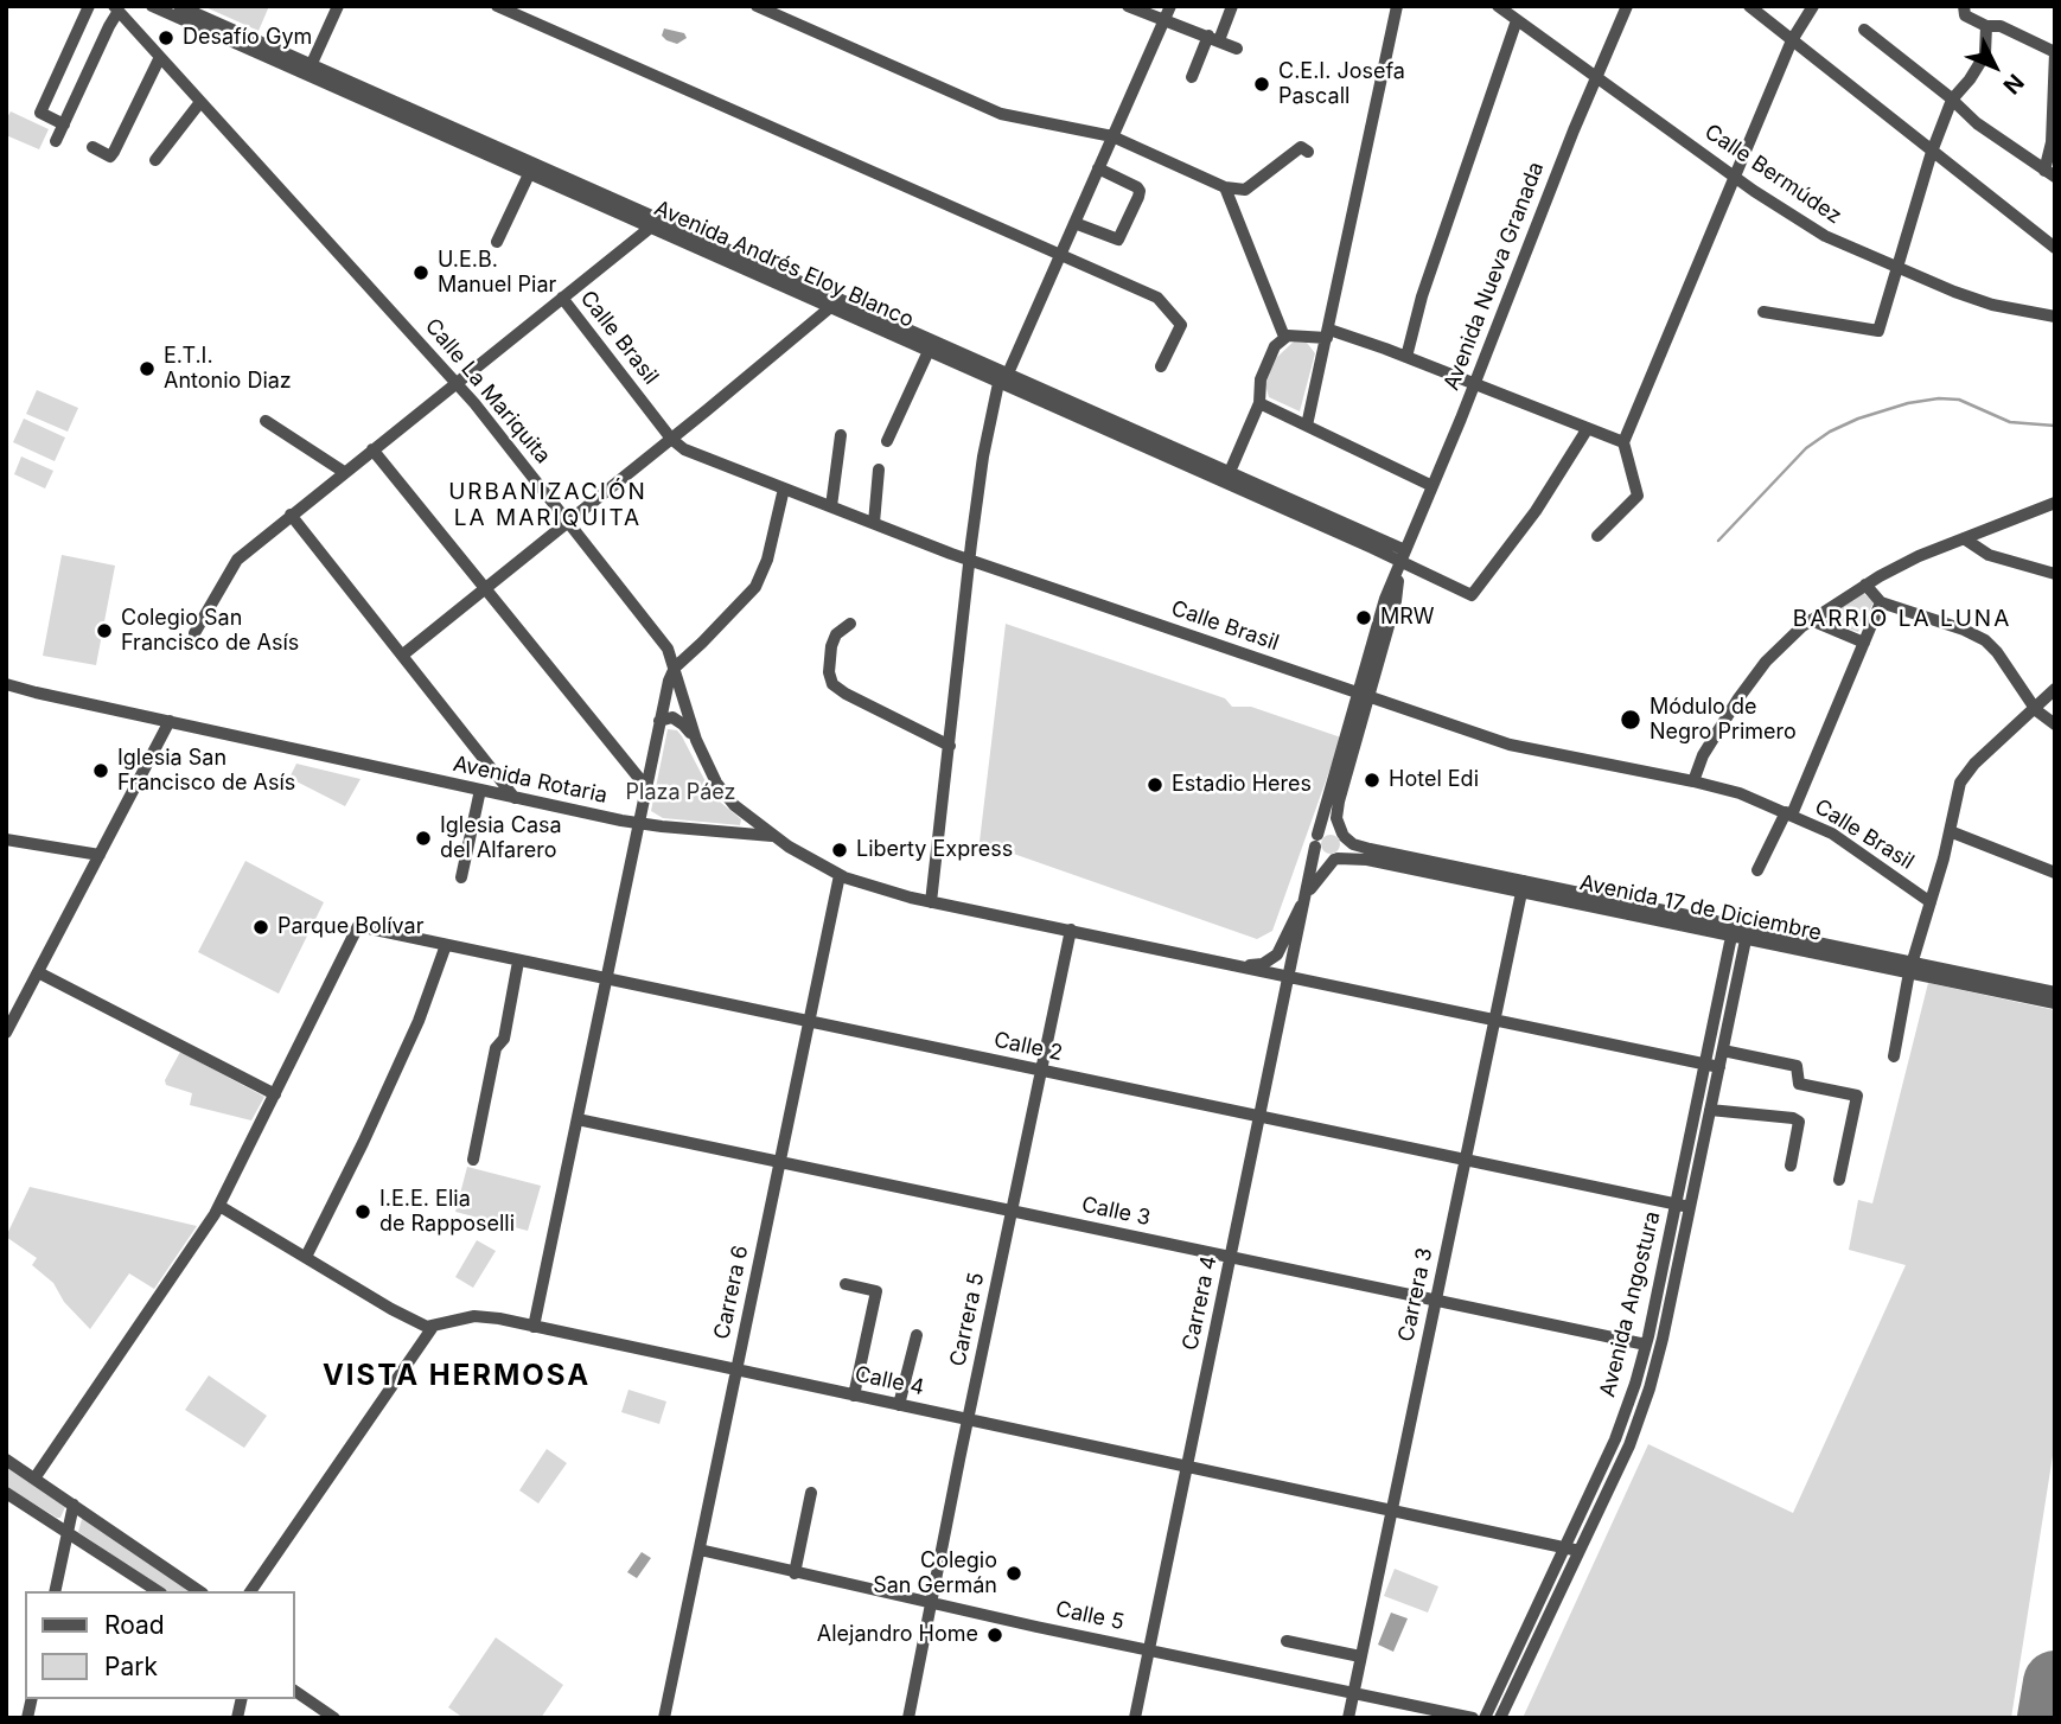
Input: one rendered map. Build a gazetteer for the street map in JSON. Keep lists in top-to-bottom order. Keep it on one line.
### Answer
{"streets":{"street":["Calle Bermúdez","Avenida Andrés Eloy Blanco","Avenida Nueva Granada","Calle Brasil","Calle La Mariquita","Avenida Rotaria","Avenida 17 de Diciembre","Calle 2","Calle 3","Carrera 6","Carrera 3","Carrera 4","Avenida Angostura","Carrera 5","Calle 4","Calle 5"]},"crossings":[["Calle Bermúdez","Avenida Nueva Granada"],["Avenida Andrés Eloy Blanco","Avenida Nueva Granada"],["Avenida Nueva Granada","Calle Brasil"],["Avenida Nueva Granada","Avenida 17 de Diciembre"],["Avenida Nueva Granada","Carrera 4"],["Calle La Mariquita","Avenida Rotaria"],["Avenida Rotaria","Carrera 6"],["Avenida Rotaria","Carrera 3"],["Avenida Rotaria","Carrera 4"],["Avenida Rotaria","Avenida Angostura"],["Avenida Rotaria","Carrera 5"],["Avenida 17 de Diciembre","Carrera 3"],["Avenida 17 de Diciembre","Carrera 4"],["Avenida 17 de Diciembre","Avenida Angostura"],["Calle 2","Carrera 6"],["Calle 2","Carrera 3"],["Calle 2","Carrera 4"],["Calle 2","Avenida Angostura"],["Calle 2","Carrera 5"],["Calle 3","Carrera 6"],["Calle 3","Carrera 3"],["Calle 3","Carrera 4"],["Calle 3","Avenida Angostura"],["Calle 3","Carrera 5"],["Carrera 6","Calle 4"],["Carrera 6","Calle 5"],["Carrera 3","Calle 4"],["Carrera 3","Calle 5"],["Carrera 4","Calle 4"],["Carrera 4","Calle 5"],["Avenida Angostura","Calle 4"],["Carrera 5","Calle 4"],["Carrera 5","Calle 5"]],"districts":["URBANIZACIÓN LA MARIQUITA","BARRIO LA LUNA","VISTA HERMOSA"],"parks":["Plaza Páez"],"places":["Desafío Gym","C.E.I. Josefa Pascall","U.E.B. Manuel Piar","E.T.I. Antonio Diaz","MRW","Colegio San Francisco de Asís","Módulo de Negro Primero","Iglesia San Francisco de Asís","Hotel Edi","Estadio Heres","Iglesia Casa del Alfarero","Liberty Express","Parque Bolívar","I.E.E. Elia de Rapposelli","Colegio San Germán","Alejandro Home"],"legend":["Road","Park"],"north":"bottom right"}
